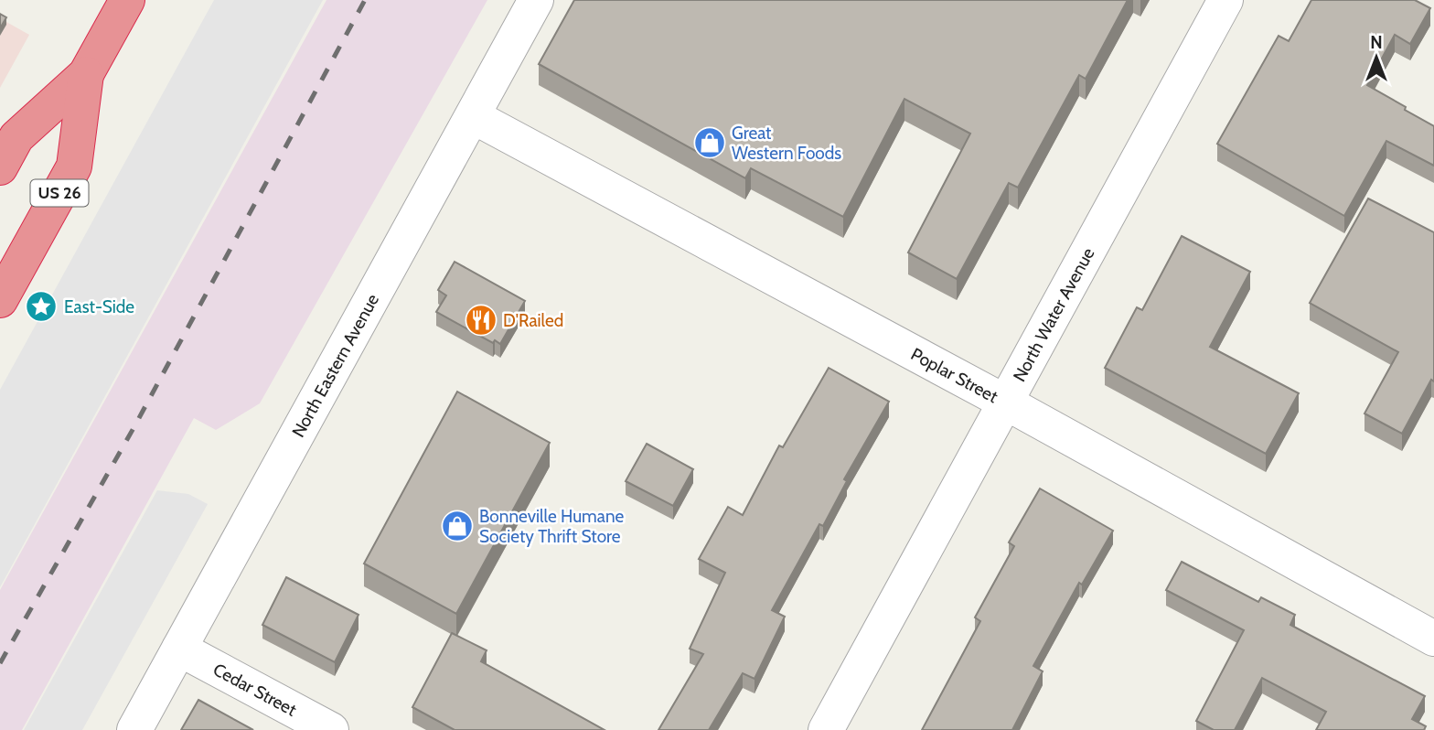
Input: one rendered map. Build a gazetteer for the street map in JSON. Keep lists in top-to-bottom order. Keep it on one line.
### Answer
{"streets":{"highway":["US 26"],"street":["North Water Avenue","North Eastern Avenue","Poplar Street","Cedar Street"]},"crossings":[["North Water Avenue","Poplar Street"],["North Eastern Avenue","Poplar Street"],["North Eastern Avenue","Cedar Street"]],"places":{"shop":["Great Western Foods","Bonneville Humane Society Thrift Store"],"place":["East-Side"],"restaurant":["D'Railed"]},"north":"top"}
